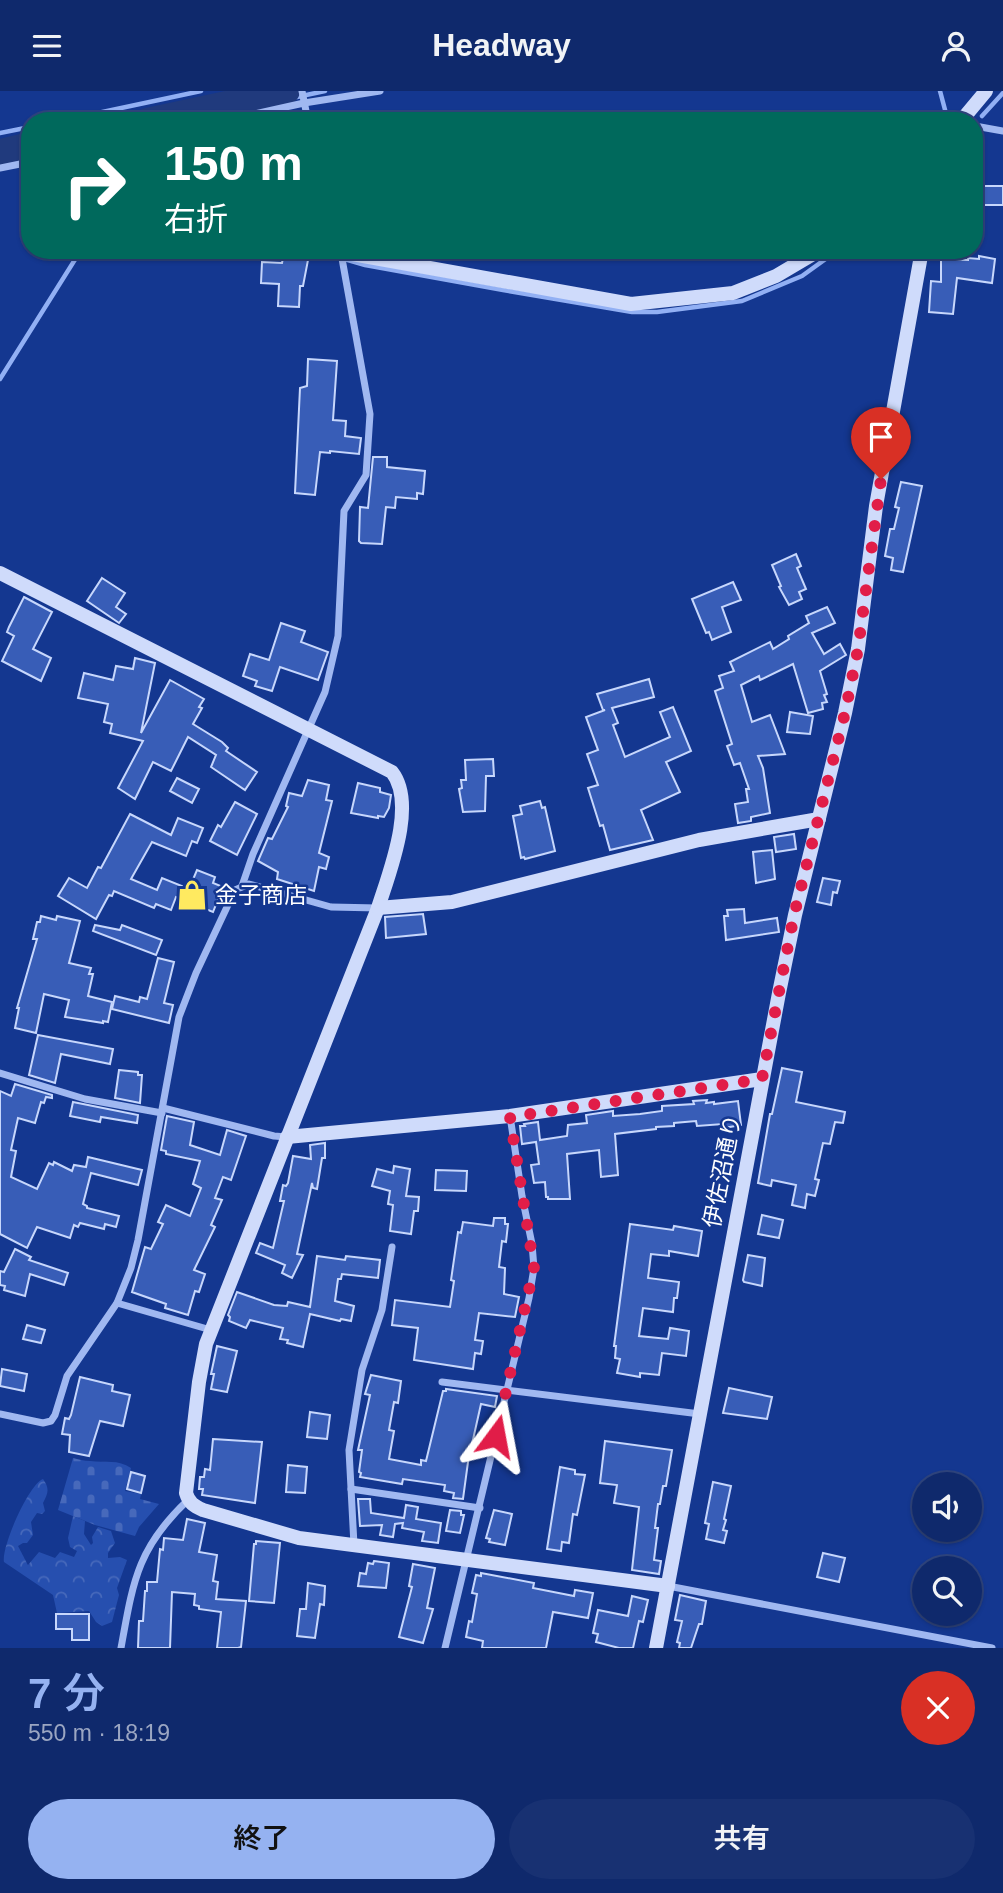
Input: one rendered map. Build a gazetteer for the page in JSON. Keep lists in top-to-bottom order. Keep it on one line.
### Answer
{"streets":{"street":["伊佐沼通り"]},"places":{"shop":["金子商店"]},"page":{"header":"Headway","turn":["150 m","右折"],"heading":["7 分","550 m · 18:19"],"buttons":["終了","共有"]}}
